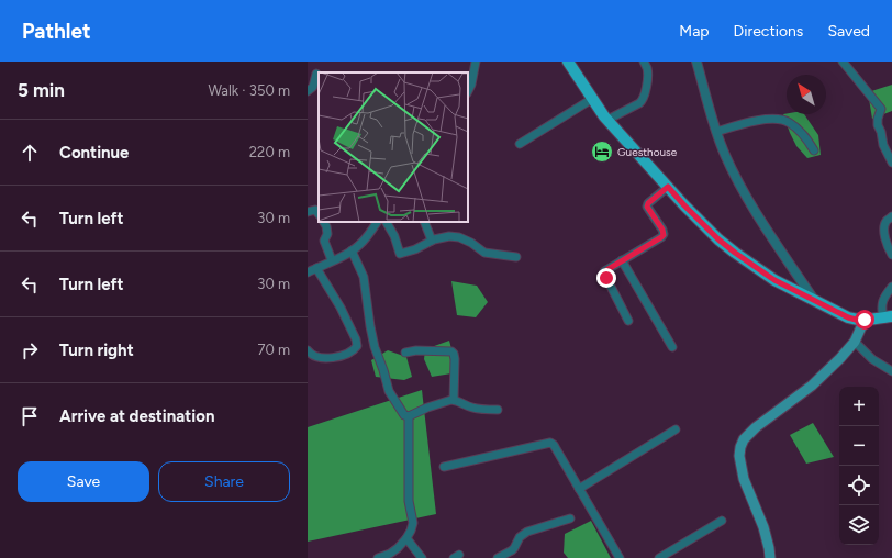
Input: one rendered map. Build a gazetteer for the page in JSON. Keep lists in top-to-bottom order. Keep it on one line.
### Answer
{"places":{"hotel":["Guesthouse"]},"north":"top left","page":{"header":"Pathlet","nav":["Map","Directions","Saved"],"heading":["5 min","Walk · 350 m"],"list":[["Continue","220 m"],["Turn left","30 m"],["Turn left","30 m"],["Turn right","70 m"],"Arrive at destination"],"map_buttons":["+","−"],"buttons":["Save","Share"]}}
